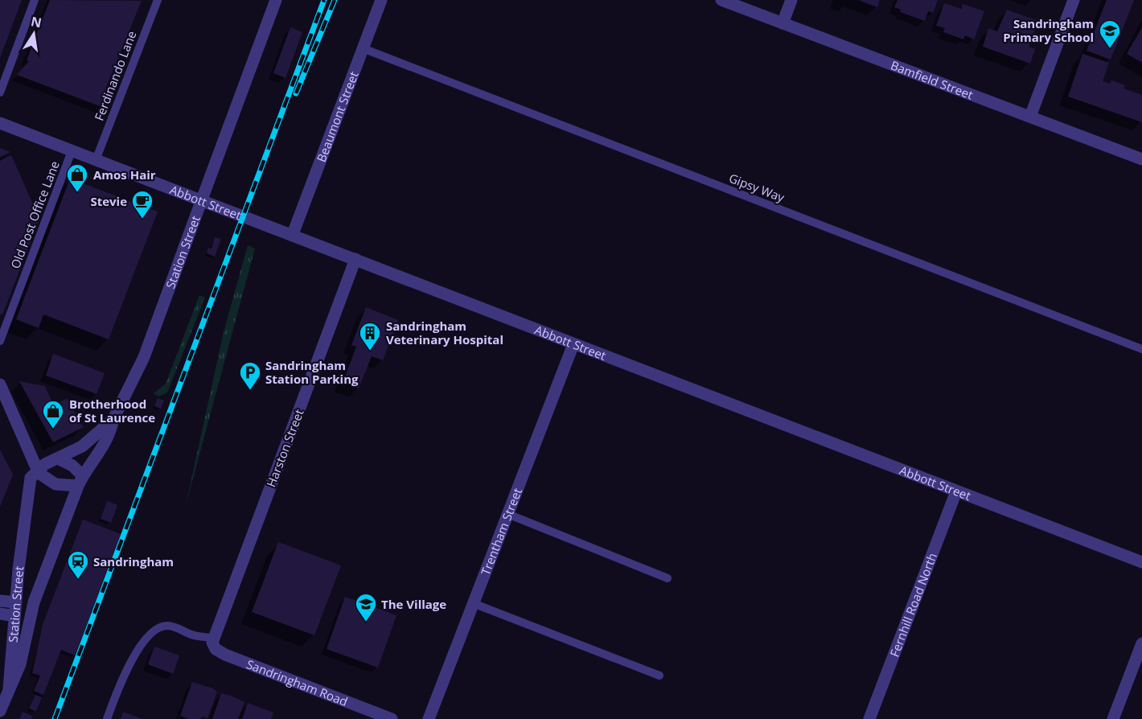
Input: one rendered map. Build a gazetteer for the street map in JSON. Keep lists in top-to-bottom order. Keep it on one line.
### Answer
{"streets":{"street":["Bamfield Street","Beaumont Street","Abbott Street","Station Street","Harston Street","Trentham Street","Fernhill Road North","Sandringham Road"],"lane":["Ferdinando Lane","Gipsy Way","Old Post Office Lane"]},"crossings":[["Ferdinando Lane","Abbott Street"],["Beaumont Street","Gipsy Way"],["Beaumont Street","Abbott Street"],["Abbott Street","Old Post Office Lane"],["Abbott Street","Station Street"],["Abbott Street","Harston Street"],["Abbott Street","Trentham Street"],["Abbott Street","Fernhill Road North"],["Harston Street","Sandringham Road"]],"places":{"school or university":["Sandringham Primary School","The Village"],"shop":["Amos Hair","Brotherhood of St Laurence"],"cafe":["Stevie"],"building":["Sandringham Veterinary Hospital"],"parking":["Sandringham Station Parking"],"station":["Sandringham"]},"north":"top"}
